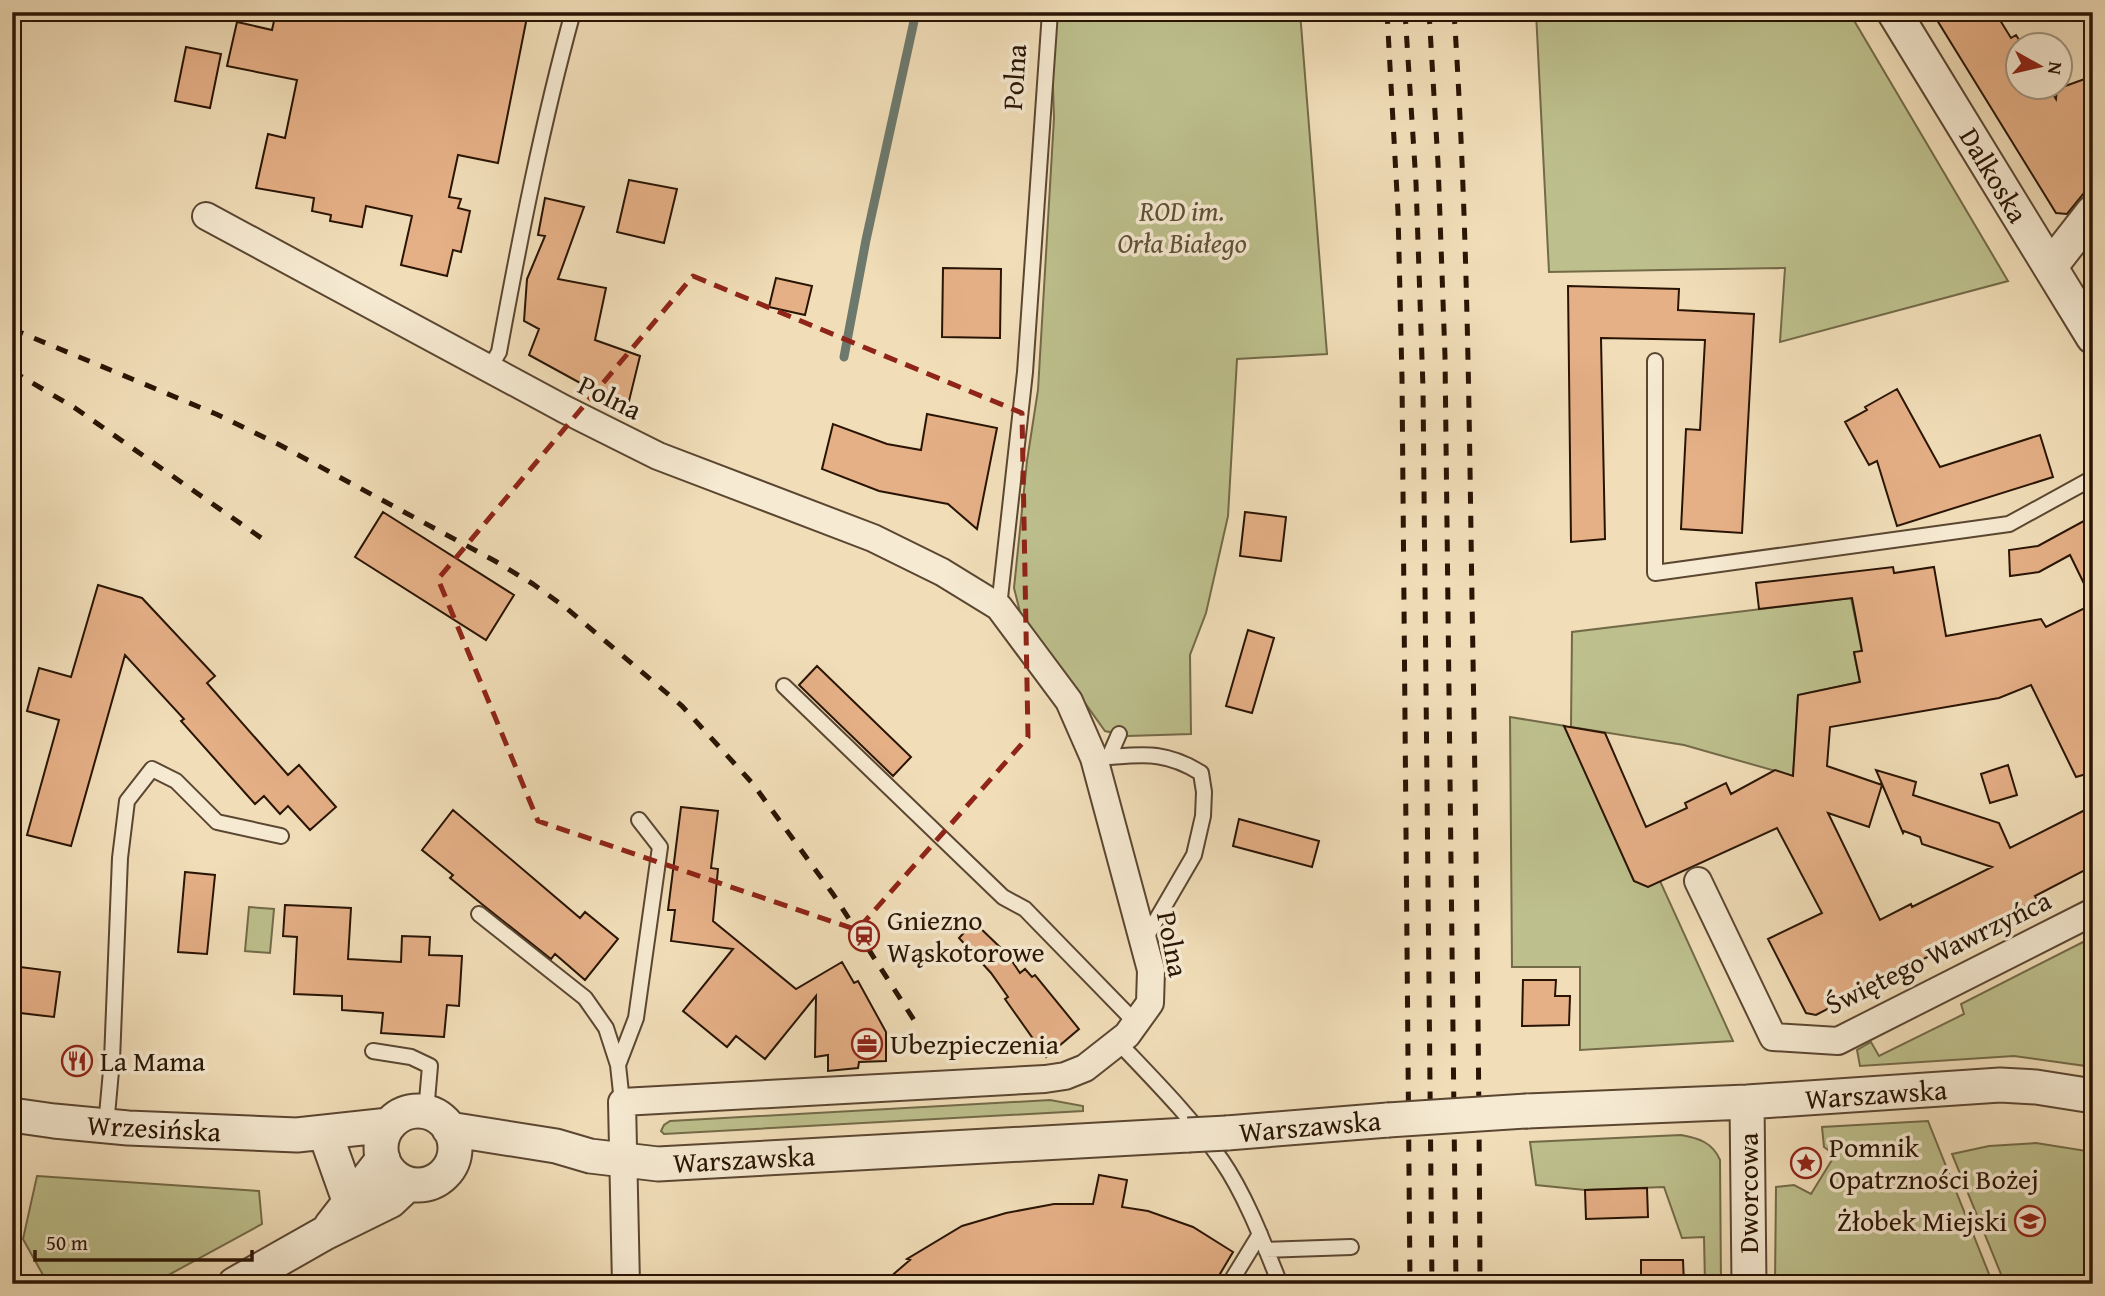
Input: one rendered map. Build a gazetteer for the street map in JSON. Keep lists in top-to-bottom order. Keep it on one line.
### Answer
{"streets":{"street":["Polna","Dalkoska","Świętego Wawrzyńca","Warszawska","Wrzesińska","Dworcowa"]},"crossings":[["Warszawska","Wrzesińska"],["Warszawska","Dworcowa"]],"parks":["ROD im. Orła Białego"],"places":{"station":["Gniezno Wąskotorowe"],"office":["Ubezpieczenia"],"restaurant":["La Mama"],"place":["Pomnik Opatrzności Bożej"],"school or university":["Żłobek Miejski"]},"scale_bar":"50 m","north":"right"}
